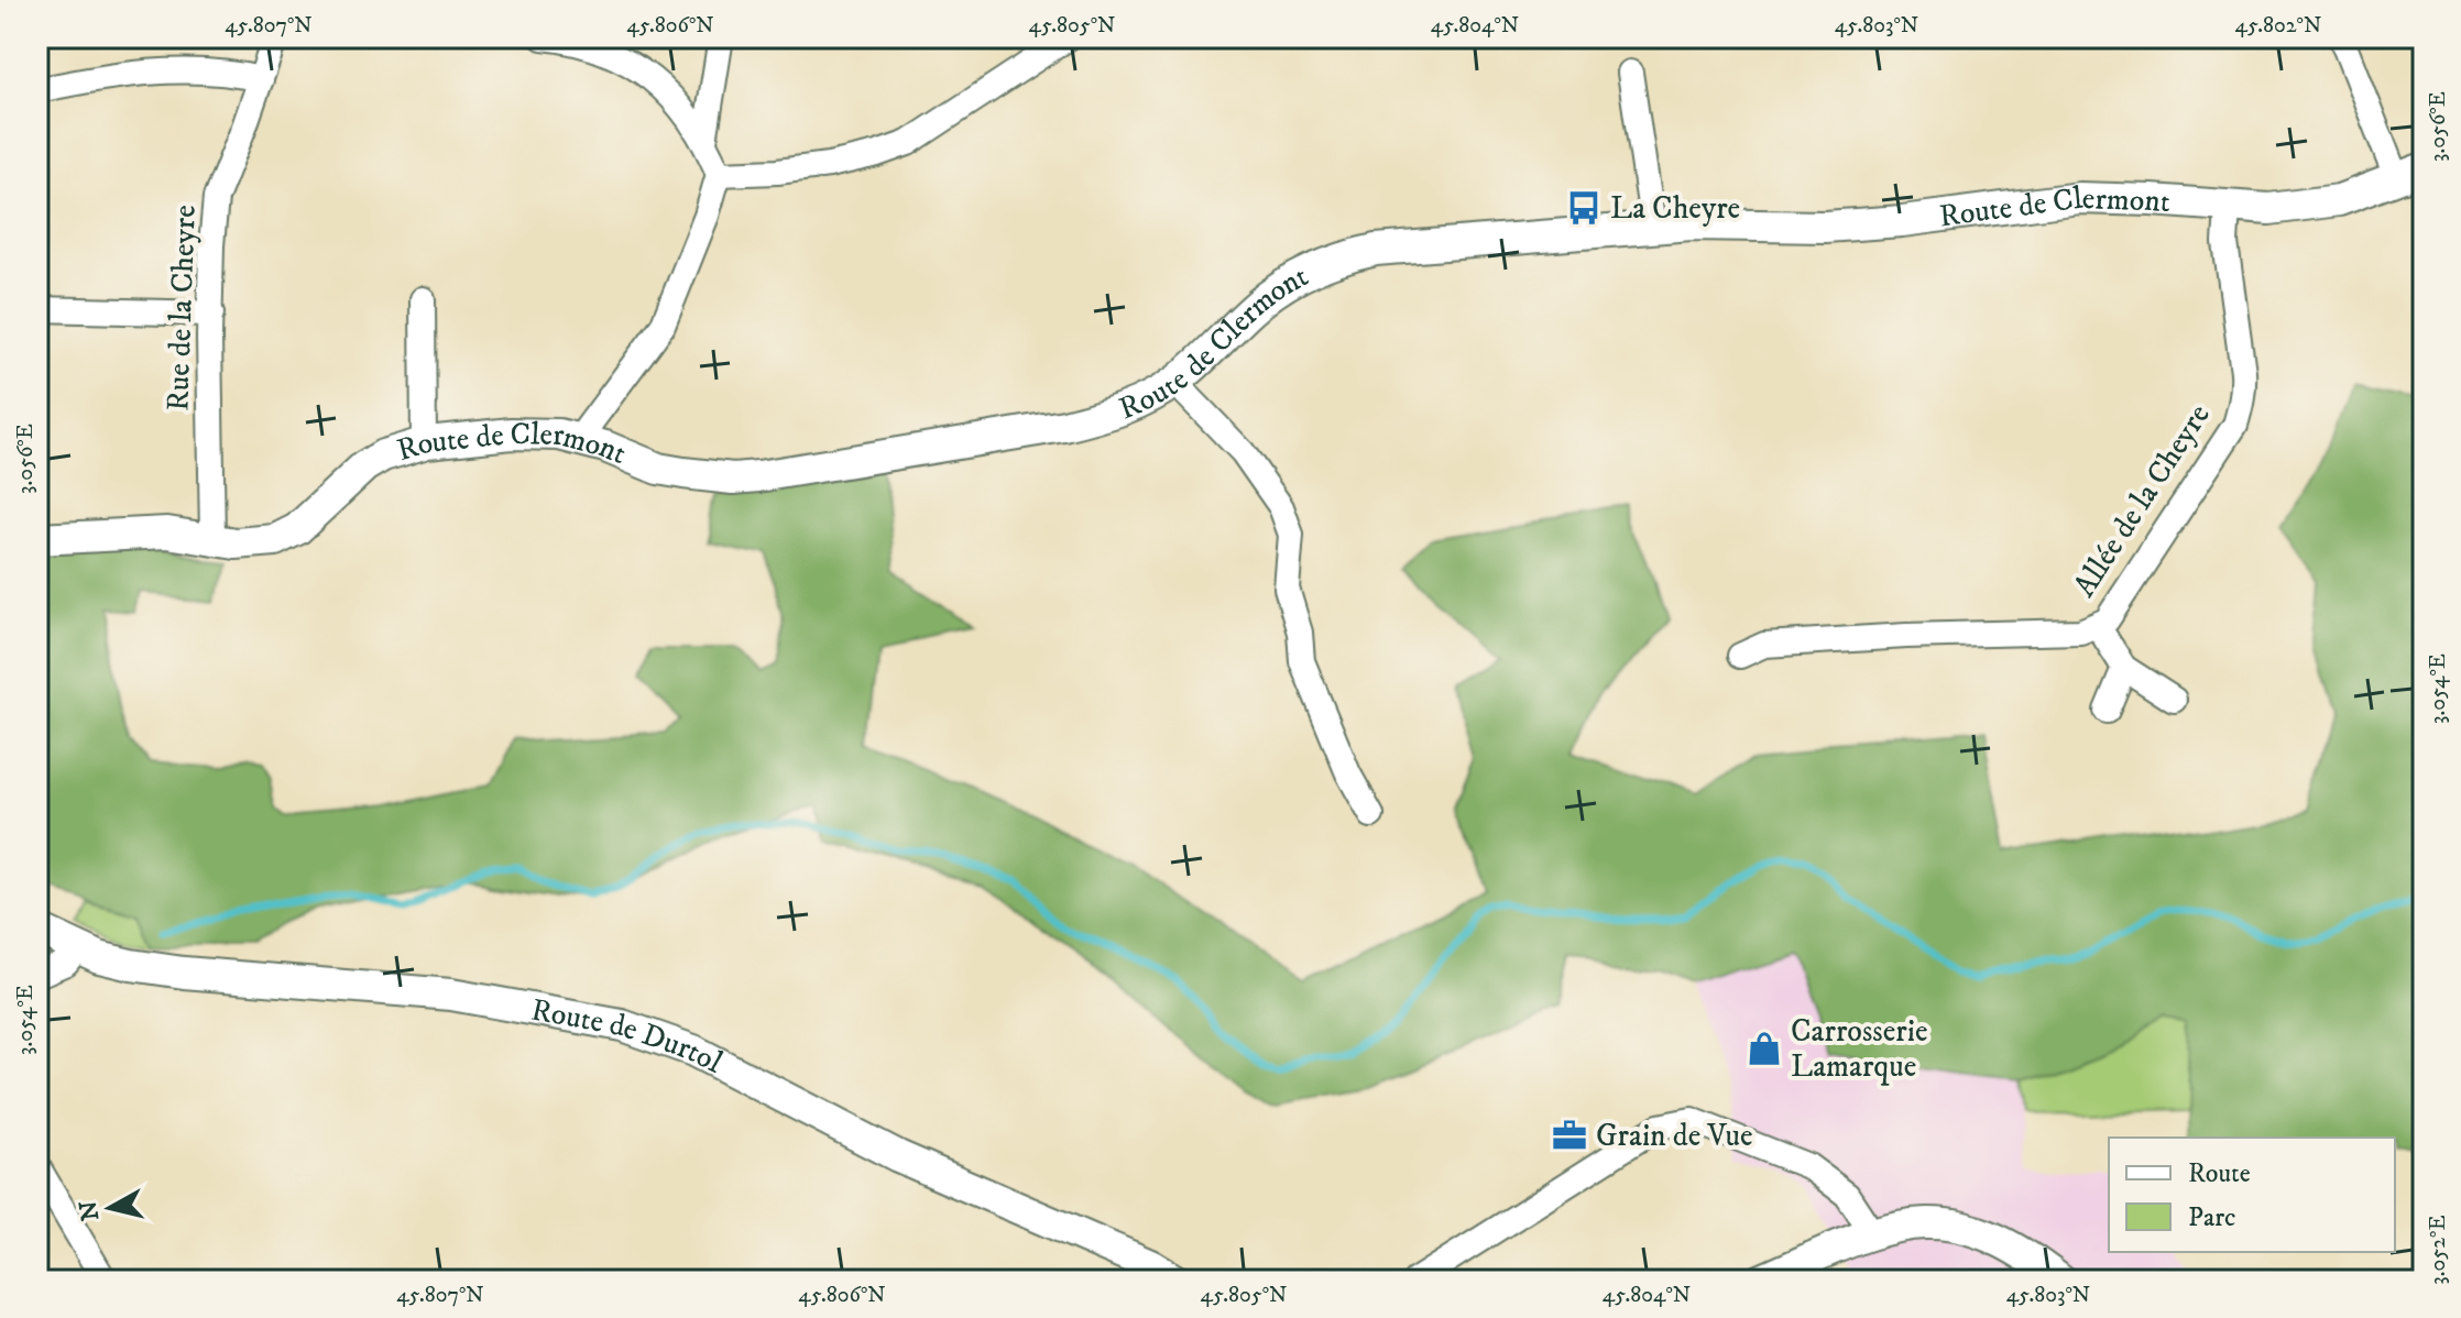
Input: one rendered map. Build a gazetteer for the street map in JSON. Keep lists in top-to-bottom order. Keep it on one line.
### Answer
{"streets":{"street":["Route de Clermont","Rue de la Cheyre","Allée de la Cheyre","Route de Durtol"]},"crossings":[["Route de Clermont","Rue de la Cheyre"],["Route de Clermont","Allée de la Cheyre"]],"places":{"bus stop":["La Cheyre"],"shop":["Carrosserie Lamarque"],"office":["Grain de Vue"]},"legend":["Route","Parc"],"north":"left","coordinates":["45.807°N","45.806°N","45.805°N","45.804°N","45.803°N","45.802°N","3.056°E","3.054°E","3.052°E"]}
